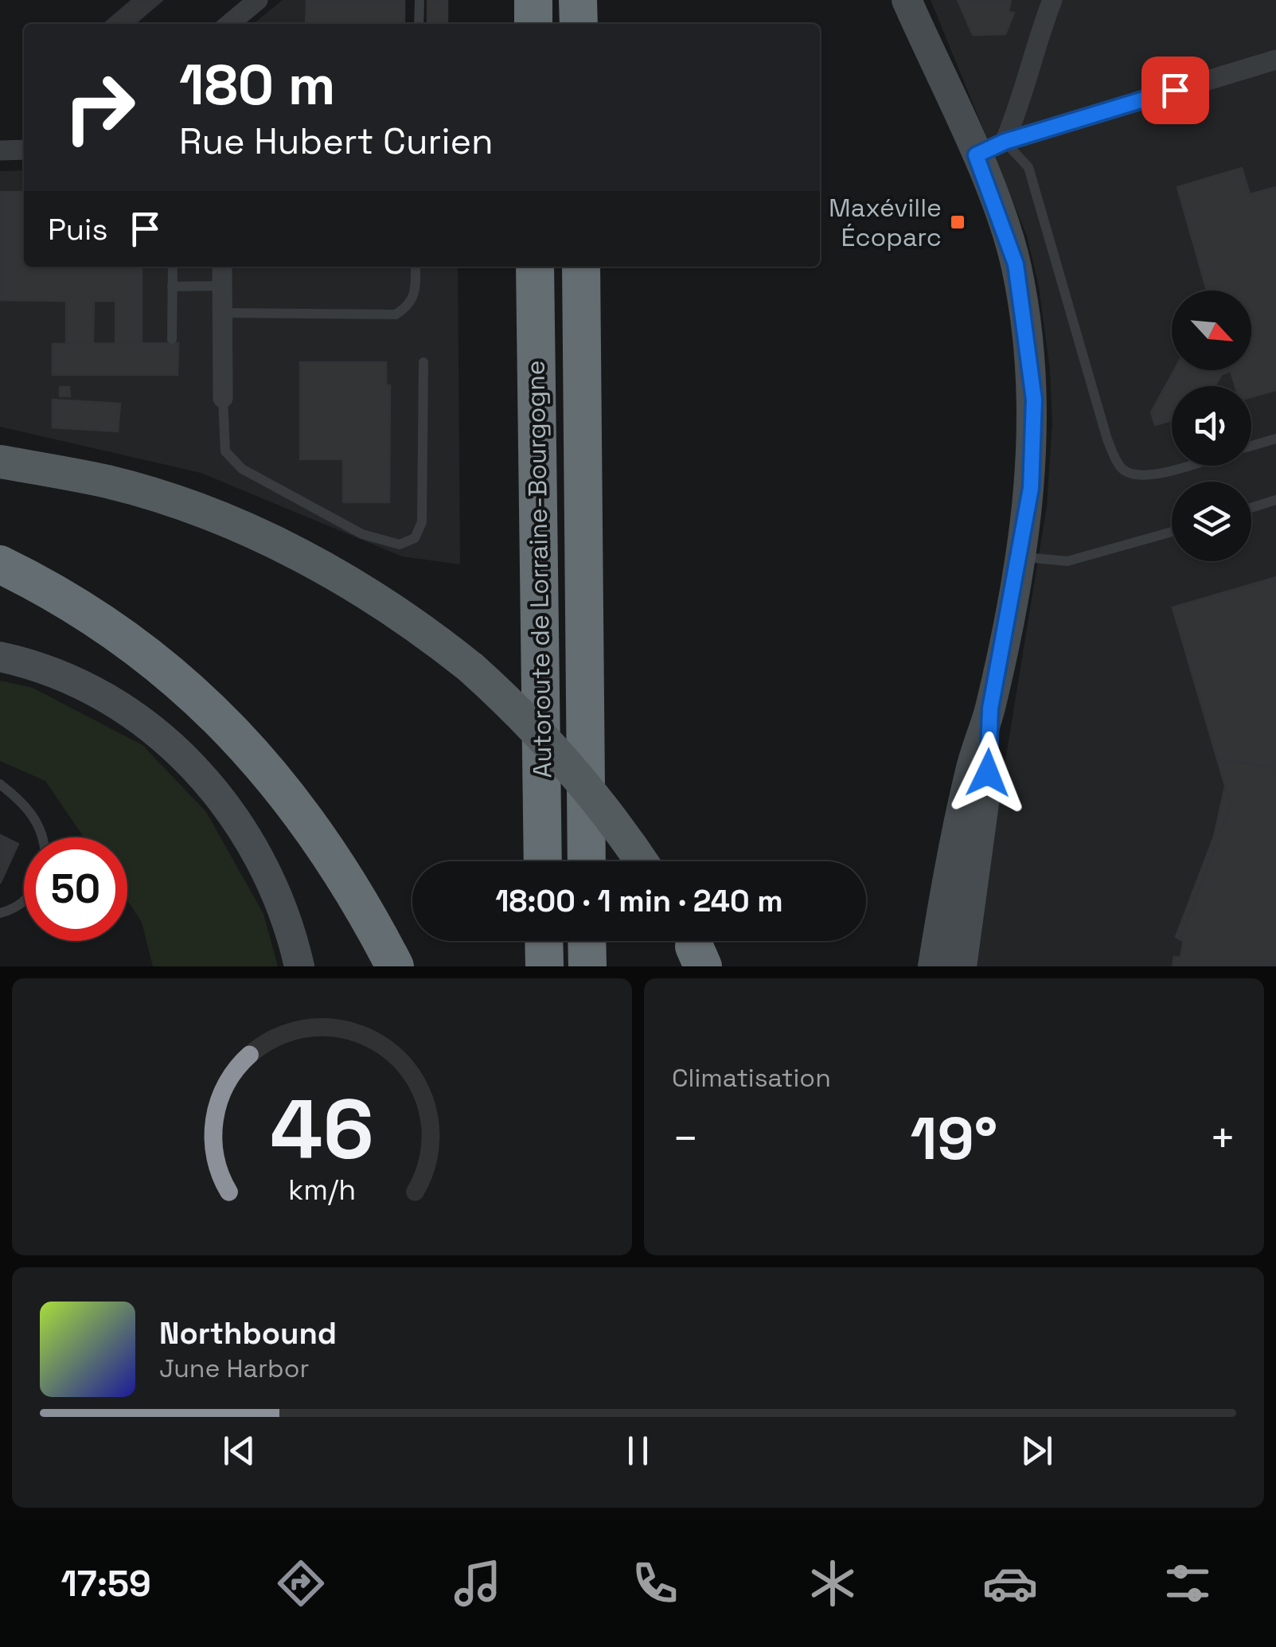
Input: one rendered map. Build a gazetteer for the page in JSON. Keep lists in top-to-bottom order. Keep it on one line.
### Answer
{"streets":{"highway":["Autoroute de Lorraine-Bourgogne"]},"places":{"transit":["Maxéville Écoparc"]},"north":"bottom right","page":{"turn":["180 m","Rue Hubert Curien"],"then":"Puis","limit":"50","trip":"18:00 · 1 min · 240 m","tile":"Climatisation","heat":["−","19°","+"],"song":["Northbound","June Harbor"],"tabs":"17:59","gauge":["46","km/h"]}}
